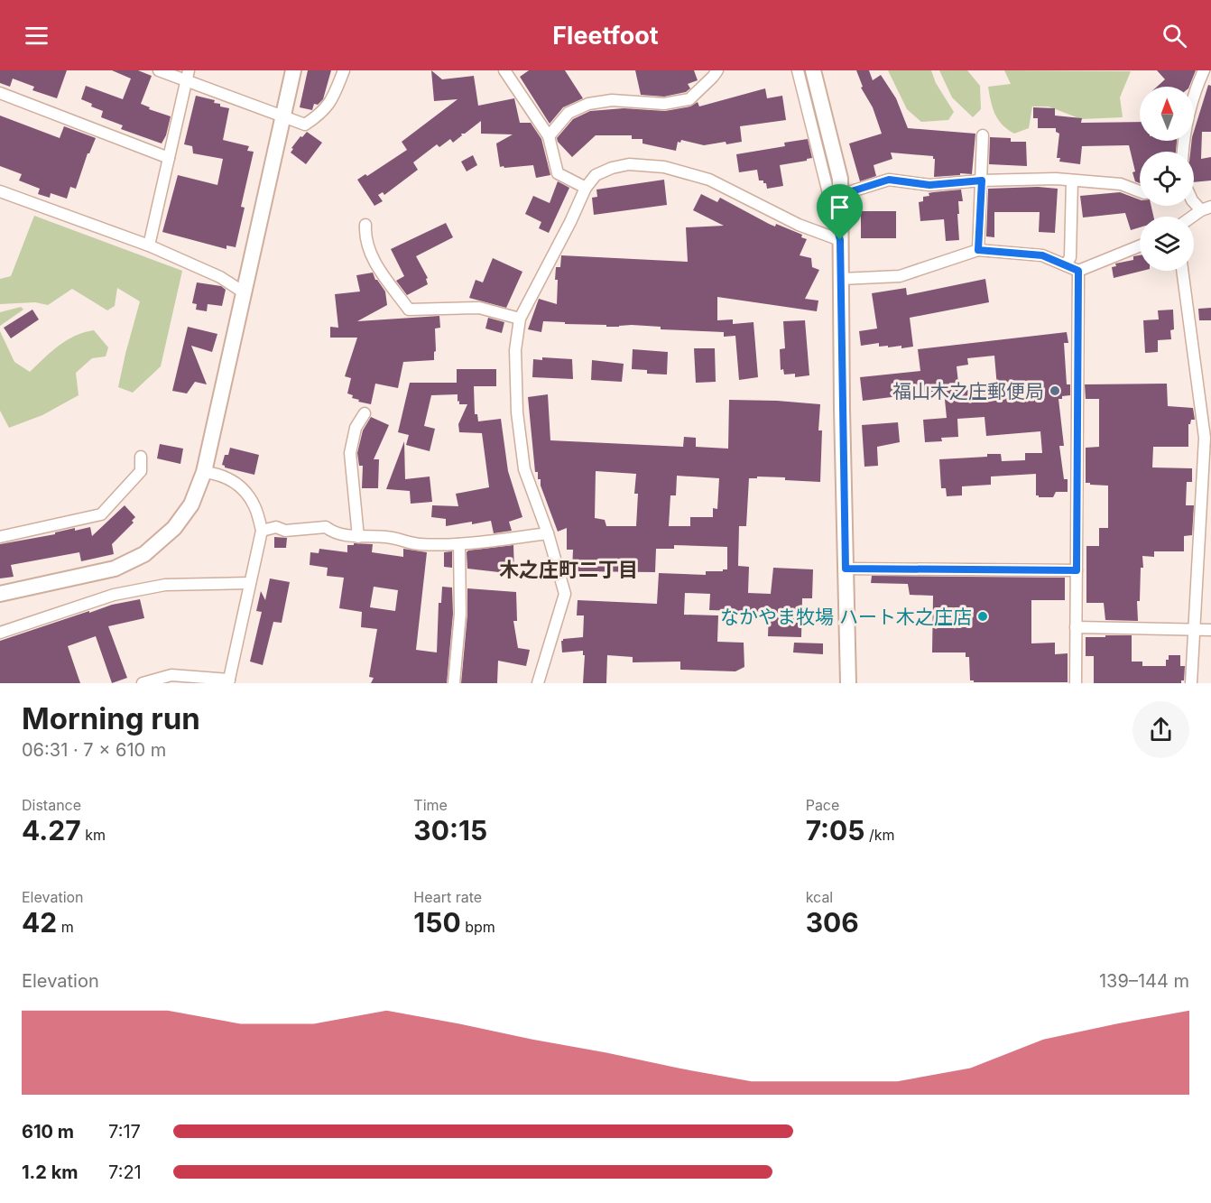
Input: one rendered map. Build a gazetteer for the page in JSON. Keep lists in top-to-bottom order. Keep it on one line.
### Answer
{"districts":["木之庄町二丁目"],"places":["福山木之庄郵便局","なかやま牧場 ハート木之庄店"],"north":"top","page":{"header":"Fleetfoot","heading":["Morning run","06:31 · 7 × 610 m"],"stats":[["Distance","4.27 km"],["Time","30:15"],["Pace","7:05 /km"],["Elevation","42 m"],["Heart rate","150 bpm"],["kcal","306"]],"chart":["Elevation","139–144 m"],"list":[{"name":"610 m","note":"7:17"},{"name":"1.2 km","note":"7:21"}]}}
